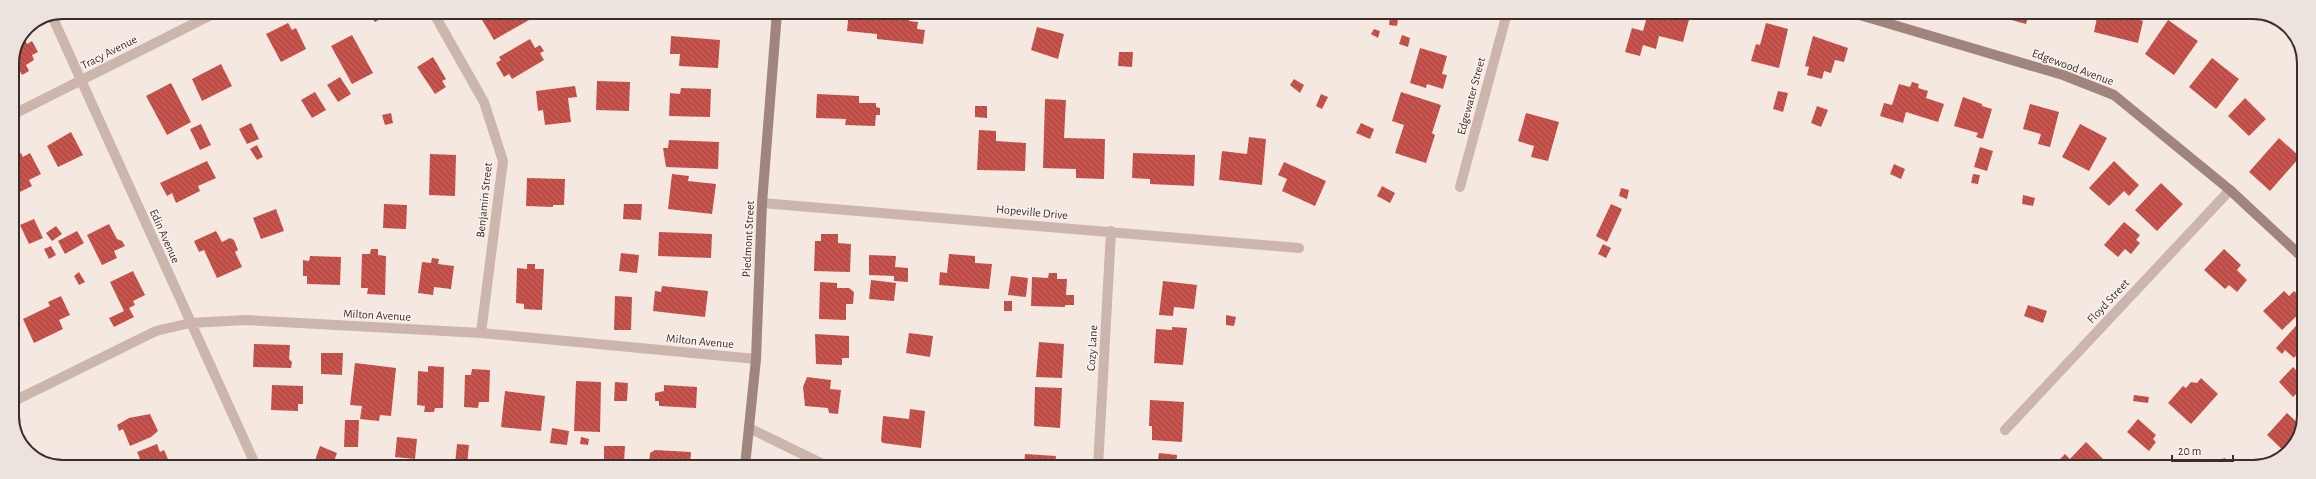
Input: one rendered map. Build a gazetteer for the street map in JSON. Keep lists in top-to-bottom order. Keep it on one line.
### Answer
{"streets":{"street":["Tracy Avenue","Edgewood Avenue","Edgewater Street","Benjamin Street","Hopeville Drive","Edin Avenue","Piedmont Street","Floyd Street","Milton Avenue","Cozy Lane"]},"crossings":[["Tracy Avenue","Edin Avenue"],["Edgewood Avenue","Floyd Street"],["Benjamin Street","Milton Avenue"],["Hopeville Drive","Piedmont Street"],["Hopeville Drive","Cozy Lane"],["Edin Avenue","Milton Avenue"],["Piedmont Street","Milton Avenue"]],"scale_bar":"20 m"}
